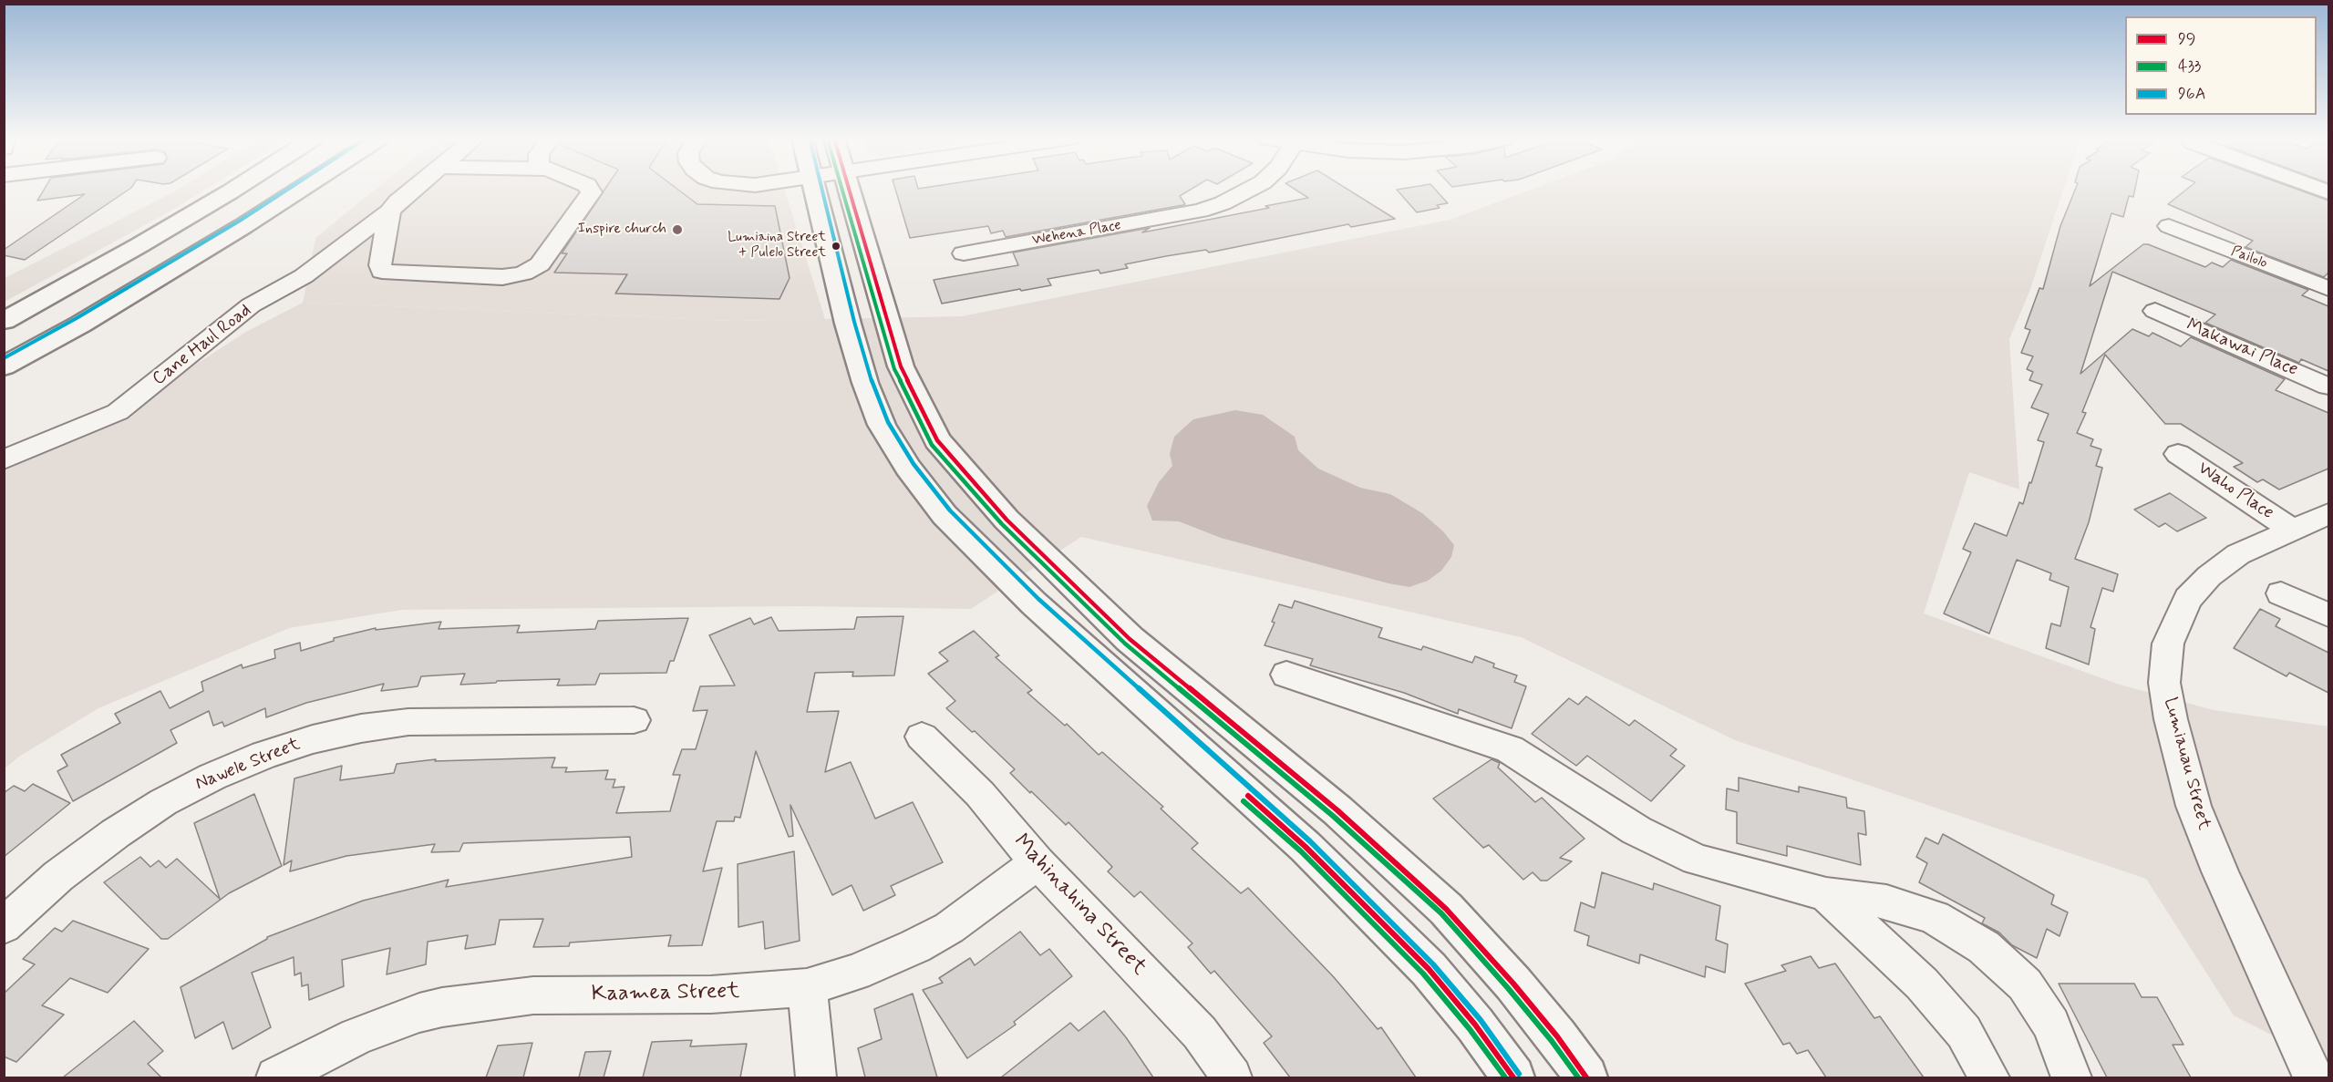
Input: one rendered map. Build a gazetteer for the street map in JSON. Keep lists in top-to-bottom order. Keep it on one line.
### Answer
{"streets":{"street":["Wehena Place","Pailolo","Cane Haul Road","Makawai Place","Waho Place","Lumiauau Street","Nawele Street","Mahinahina Street","Kaamea Street"]},"crossings":[["Waho Place","Lumiauau Street"],["Mahinahina Street","Kaamea Street"]],"places":["Inspire church","Lumiaina Street + Pulelo Street"],"lines":["transit line 99","transit line 433","transit line 96A"],"legend":["99","433","96A"]}
